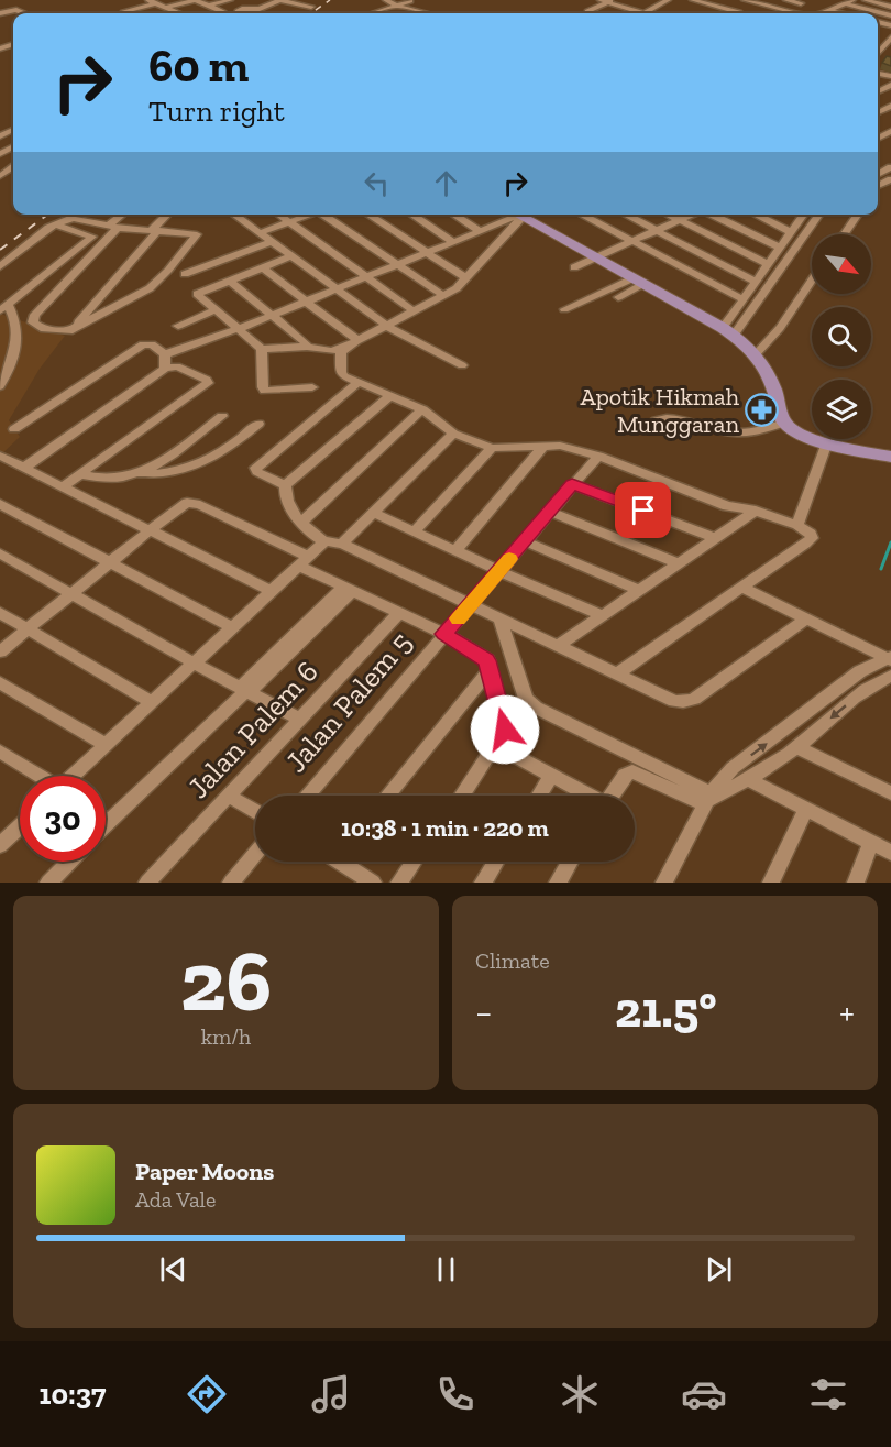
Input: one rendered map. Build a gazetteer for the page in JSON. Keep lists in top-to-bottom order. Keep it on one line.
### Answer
{"streets":{"street":["Jalan Palem 5","Jalan Palem 6"]},"places":{"pharmacy":["Apotik Hikmah Munggaran"]},"north":"bottom right","page":{"turn":["60 m","Turn right"],"limit":"30","trip":"10:38 · 1 min · 220 m","tile":[["26","km/h"],"Climate"],"heat":["−","21.5°","+"],"song":["Paper Moons","Ada Vale"],"tabs":"10:37"}}
